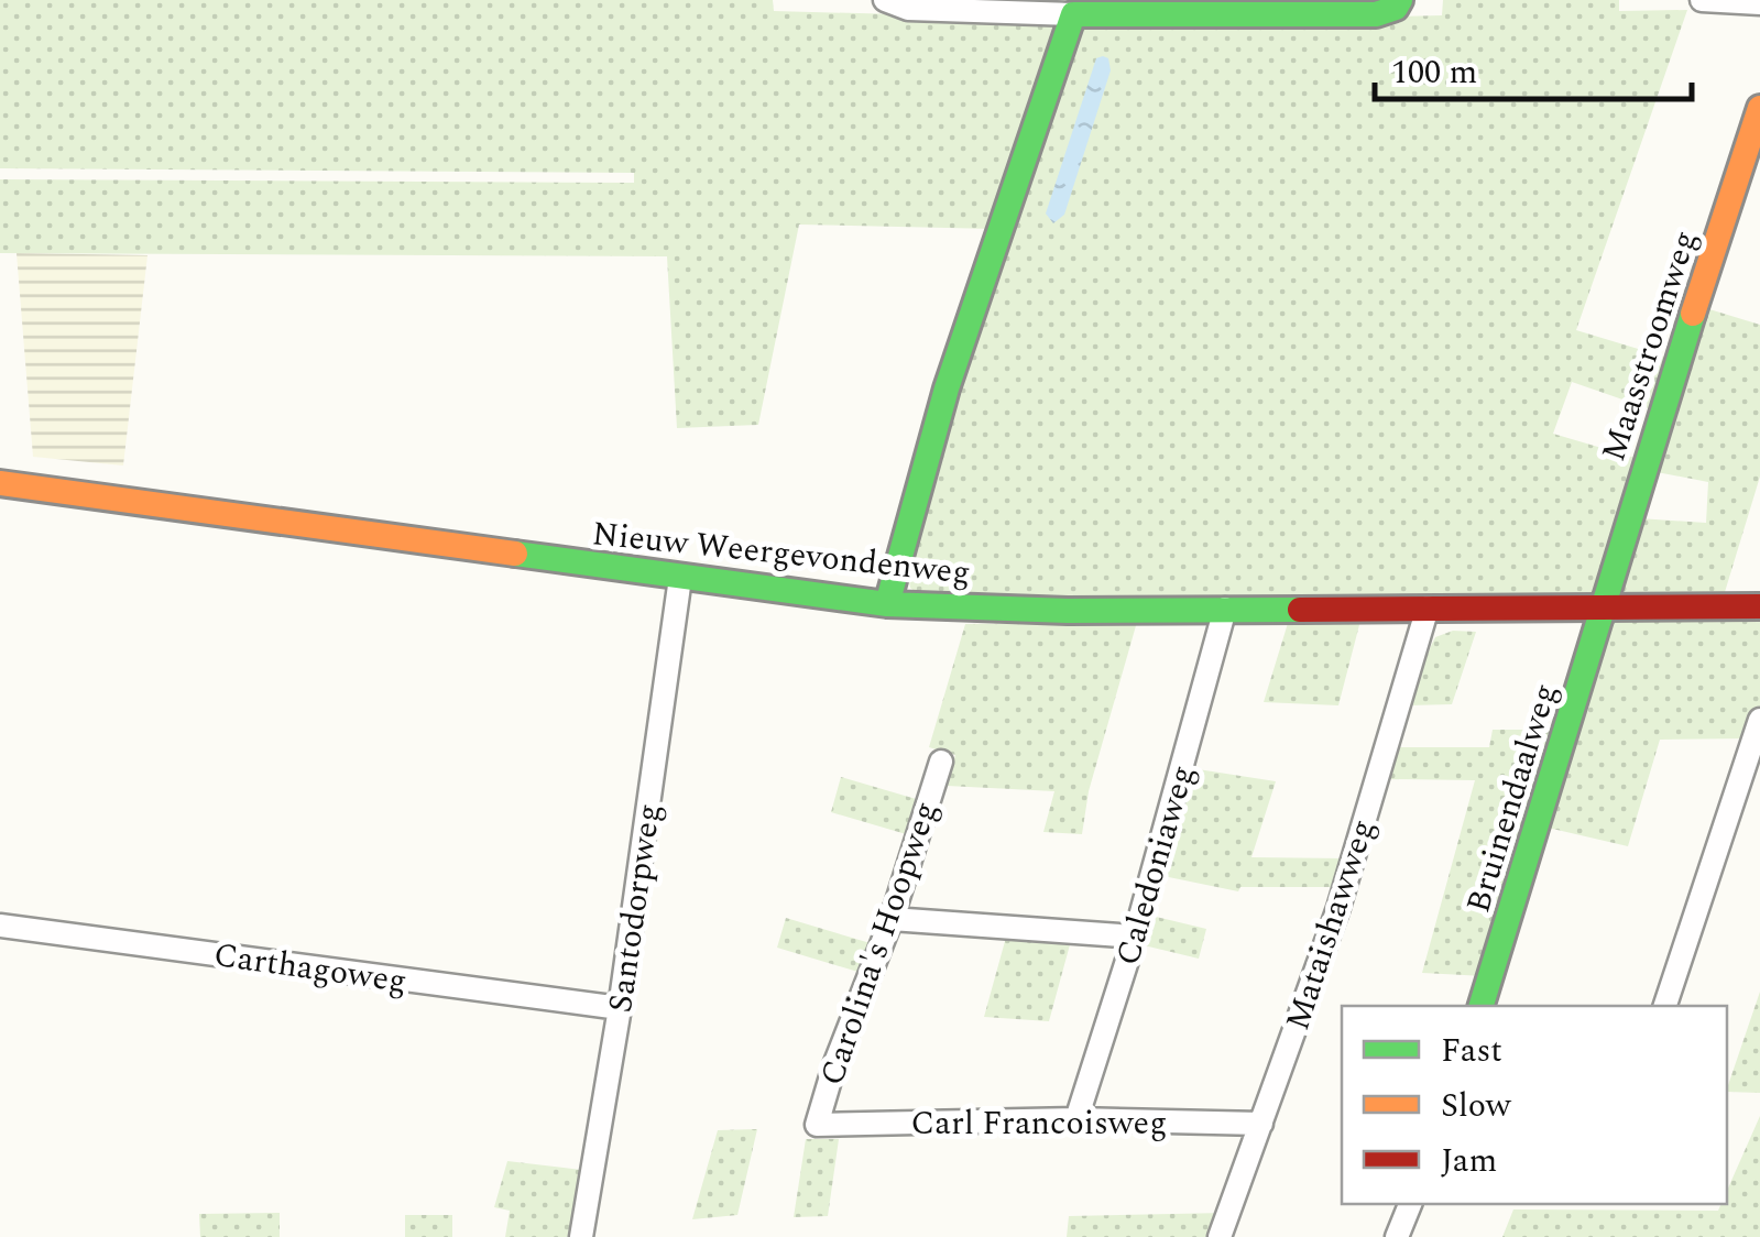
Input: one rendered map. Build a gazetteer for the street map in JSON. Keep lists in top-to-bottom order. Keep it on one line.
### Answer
{"streets":{"street":["Maasstroomweg","Nieuw Weergevondenweg","Bruinendaalweg","Caledoniaweg","Santodorpweg","Mataishawweg","Carolina's Hoopweg","Carthagoweg","Carl Francoisweg"]},"crossings":[["Maasstroomweg","Nieuw Weergevondenweg"],["Maasstroomweg","Bruinendaalweg"],["Nieuw Weergevondenweg","Bruinendaalweg"],["Nieuw Weergevondenweg","Caledoniaweg"],["Nieuw Weergevondenweg","Santodorpweg"],["Nieuw Weergevondenweg","Mataishawweg"],["Caledoniaweg","Carl Francoisweg"],["Santodorpweg","Carthagoweg"],["Mataishawweg","Carl Francoisweg"],["Carolina's Hoopweg","Carl Francoisweg"]],"legend":["Fast","Slow","Jam"],"scale_bar":"100 m"}
